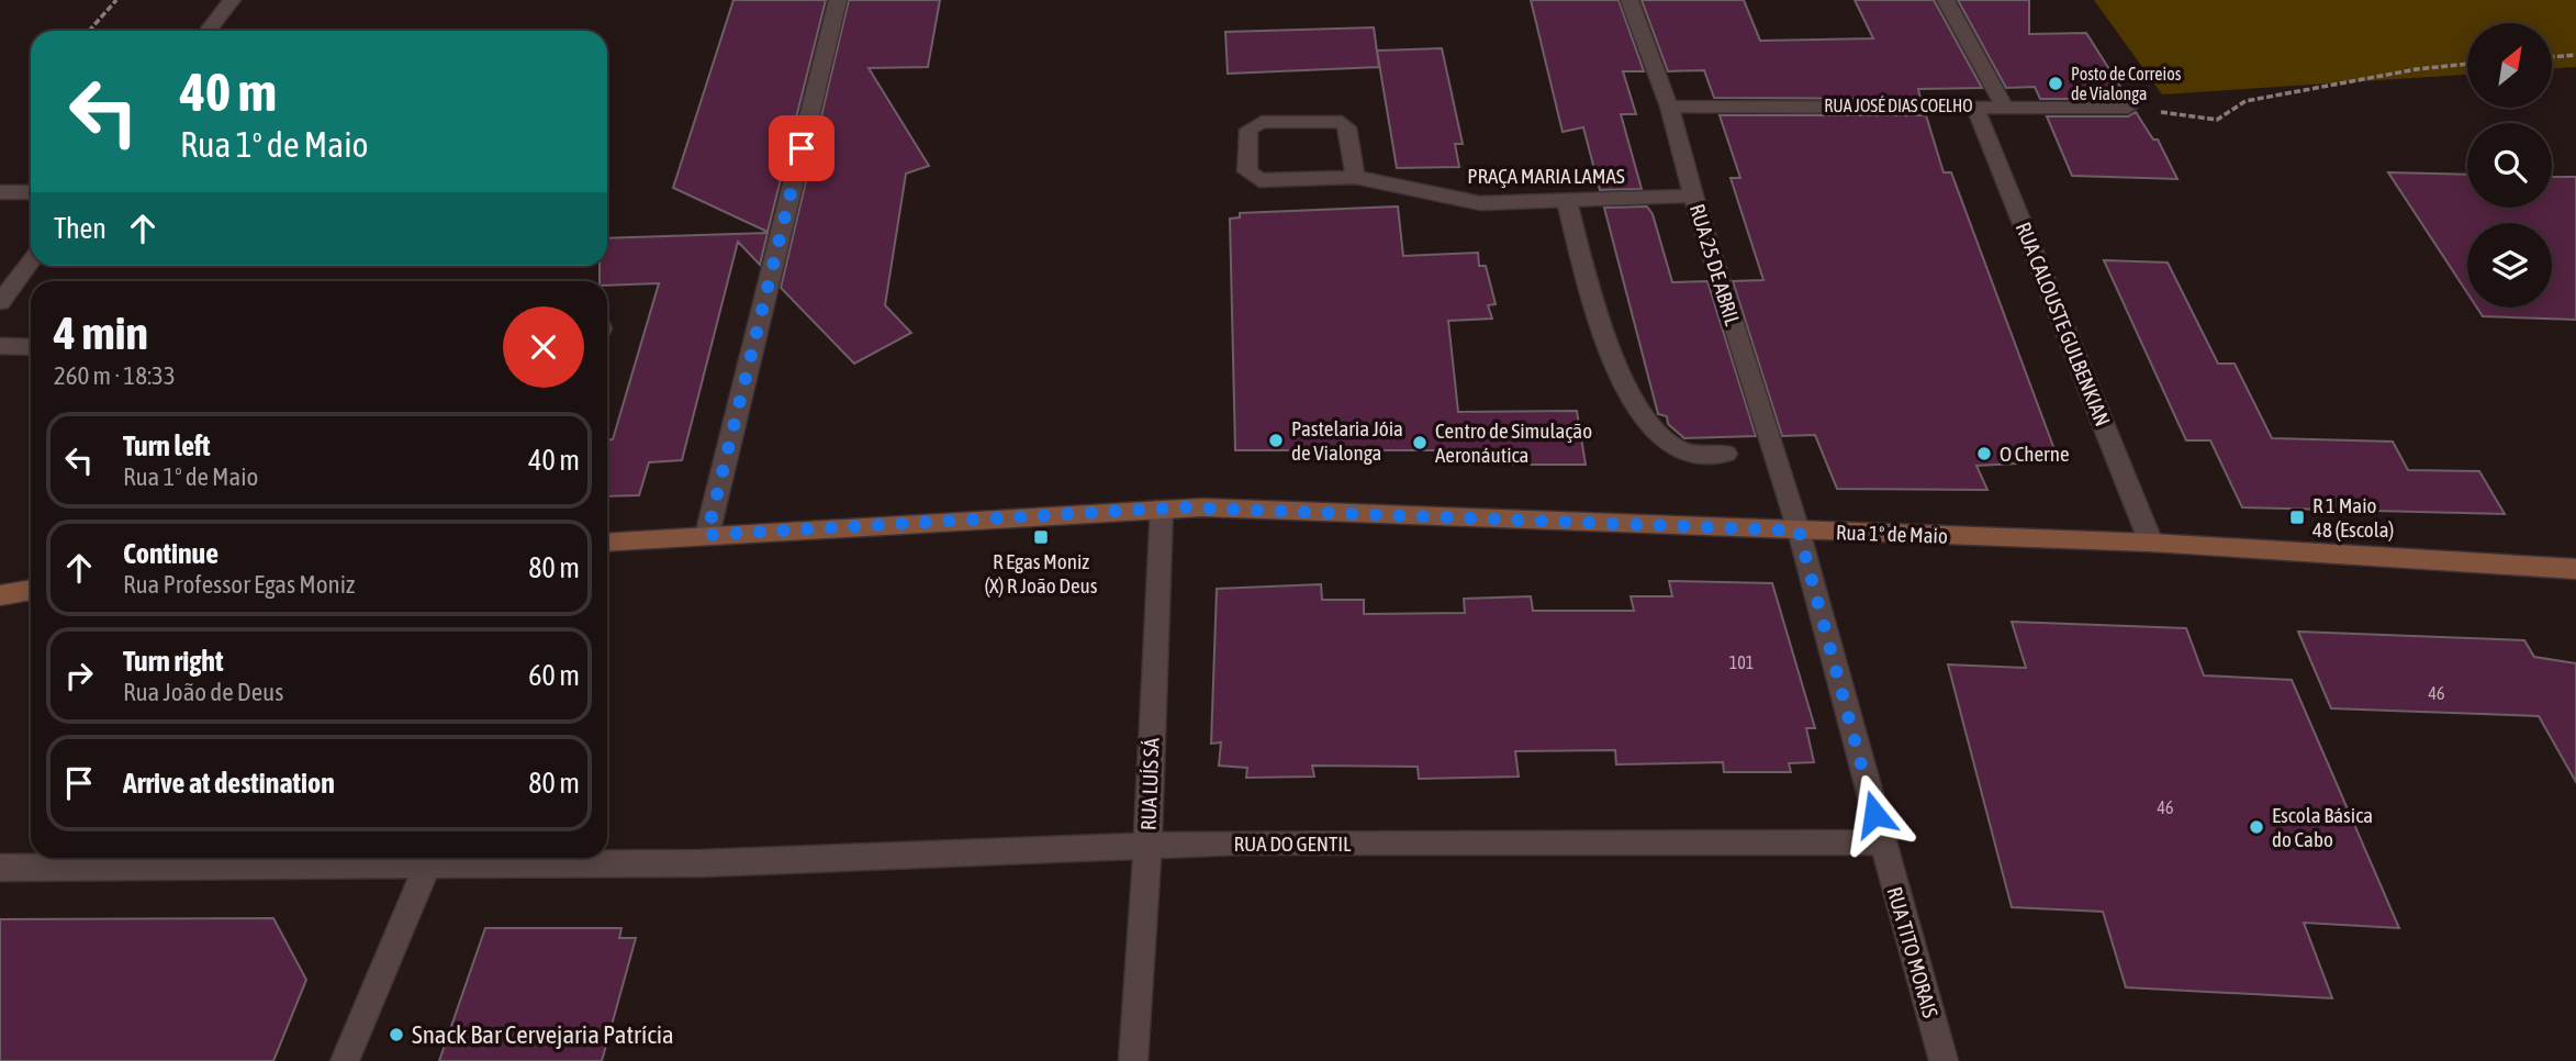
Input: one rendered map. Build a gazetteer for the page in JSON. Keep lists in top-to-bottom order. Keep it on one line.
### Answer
{"streets":{"street":["RUA JOSÉ DIAS COELHO","PRAÇA MARIA LAMAS","RUA 25 DE ABRIL","RUA CALOUSTE GULBENKIAN","Rua 1º de Maio","RUA LUÍS SÁ","RUA DO GENTIL","RUA TITO MORAIS"]},"crossings":[["RUA JOSÉ DIAS COELHO","RUA 25 DE ABRIL"],["RUA JOSÉ DIAS COELHO","RUA CALOUSTE GULBENKIAN"],["PRAÇA MARIA LAMAS","RUA 25 DE ABRIL"],["RUA 25 DE ABRIL","Rua 1º de Maio"],["RUA 25 DE ABRIL","RUA TITO MORAIS"],["RUA CALOUSTE GULBENKIAN","Rua 1º de Maio"],["Rua 1º de Maio","RUA LUÍS SÁ"],["Rua 1º de Maio","RUA TITO MORAIS"],["RUA LUÍS SÁ","RUA DO GENTIL"],["RUA DO GENTIL","RUA TITO MORAIS"]],"places":{"other":["Posto de Correios de Vialonga","Pastelaria Jóia de Vialonga","Centro de Simulação Aeronáutica","O Cherne","Escola Básica do Cabo","Snack Bar Cervejaria Patrícia"],"transit":["R 1 Maio 48 (Escola)","R Egas Moniz (X) R João Deus"]},"house_numbers":["101","46","46"],"north":"top right","page":{"turn":["40 m","Rua 1º de Maio"],"then":"Then","heading":["4 min","260 m · 18:33"],"list":[{"name":"Turn left","note":"Rua 1º de Maio","value":"40 m"},{"name":"Continue","note":"Rua Professor Egas Moniz","value":"80 m"},{"name":"Turn right","note":"Rua João de Deus","value":"60 m"},{"name":"Arrive at destination","value":"80 m"}]}}
